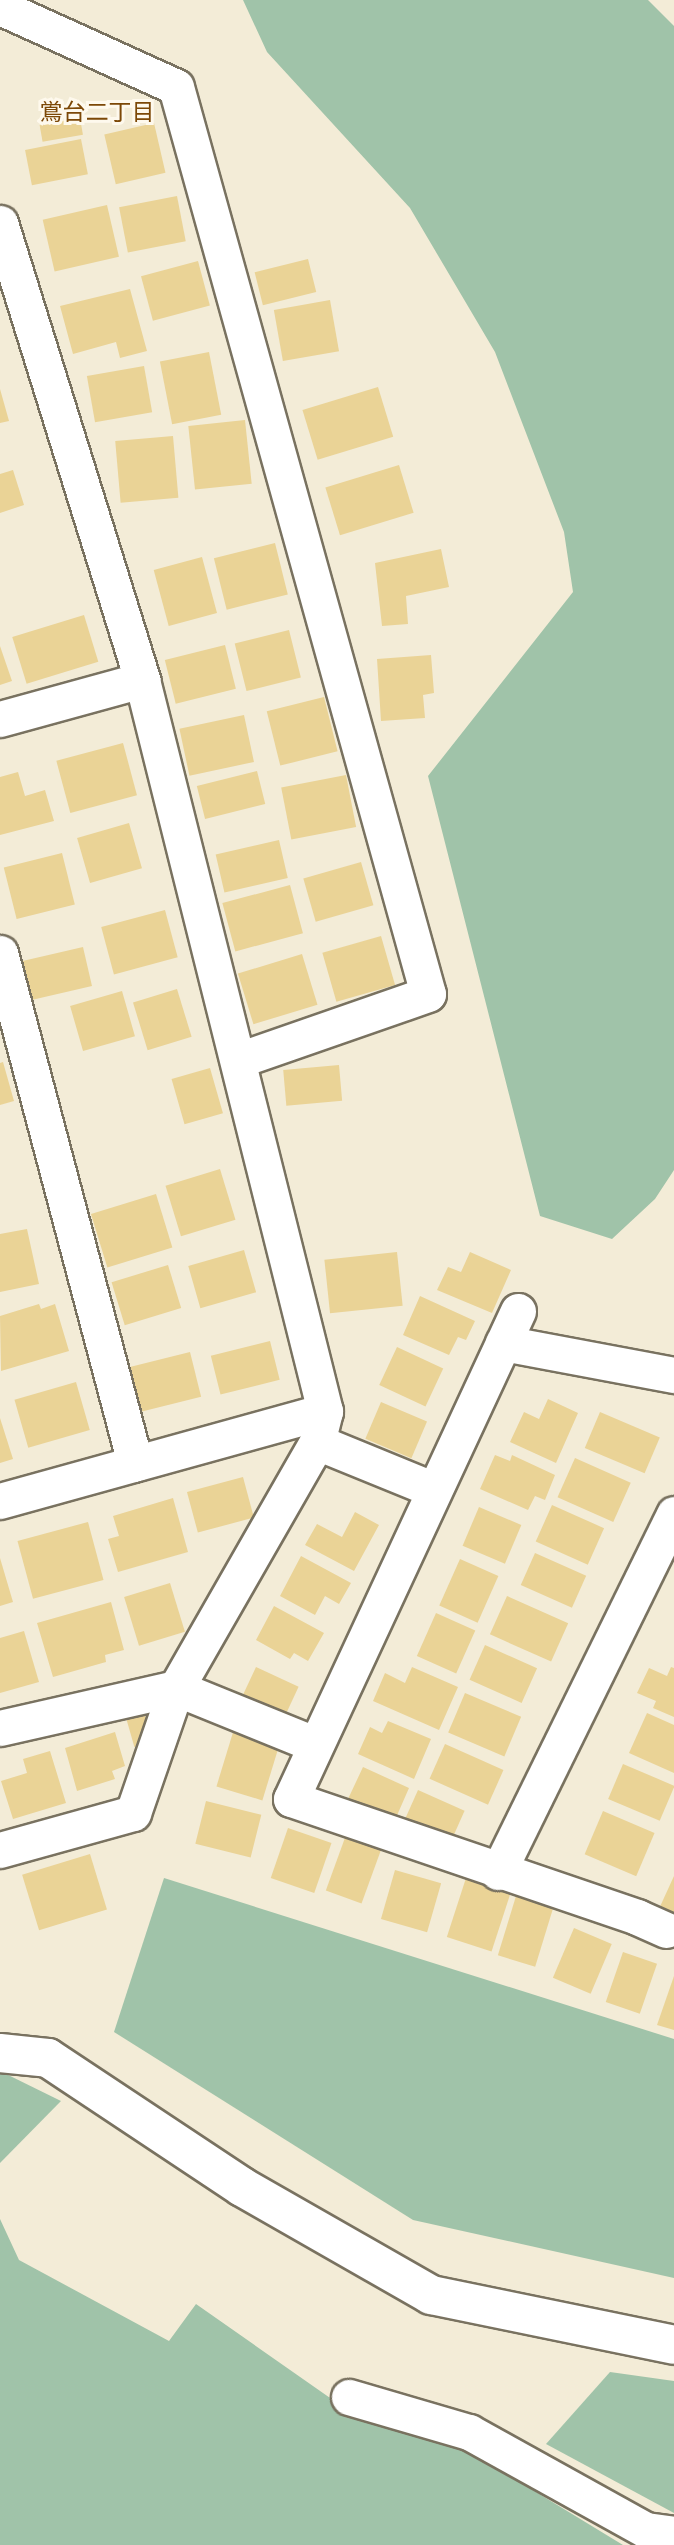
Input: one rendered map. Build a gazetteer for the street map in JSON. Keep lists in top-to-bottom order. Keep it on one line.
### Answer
{"districts":["鴬台二丁目"]}
